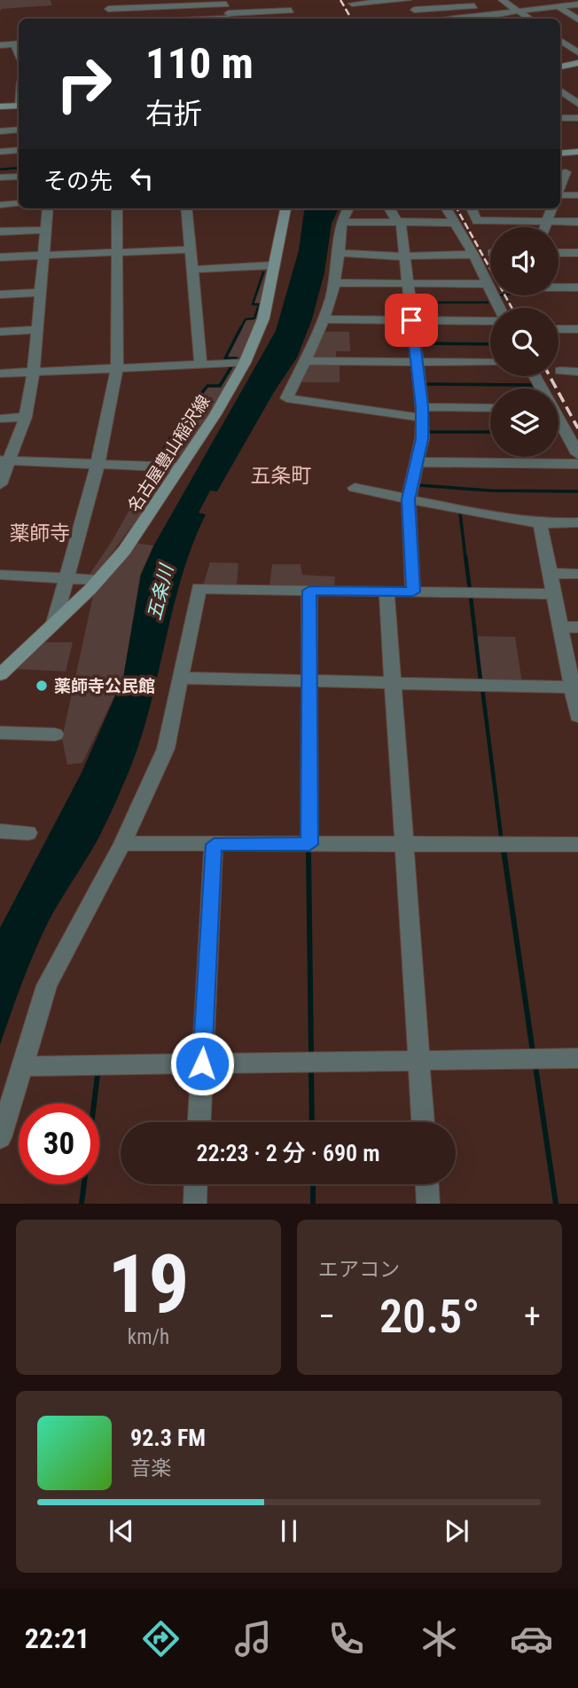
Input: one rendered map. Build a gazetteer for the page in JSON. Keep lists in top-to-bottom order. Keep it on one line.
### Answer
{"streets":{"main road":["名古屋豊山稲沢線"]},"districts":["五条町","薬師寺"],"water":["五条川"],"places":["薬師寺公民館"],"page":{"turn":["110 m","右折"],"then":"その先","limit":"30","trip":"22:23 · 2 分 · 690 m","tile":[["19","km/h"],"エアコン"],"heat":["−","20.5°","+"],"song":["92.3 FM","音楽"],"tabs":"22:21"}}
